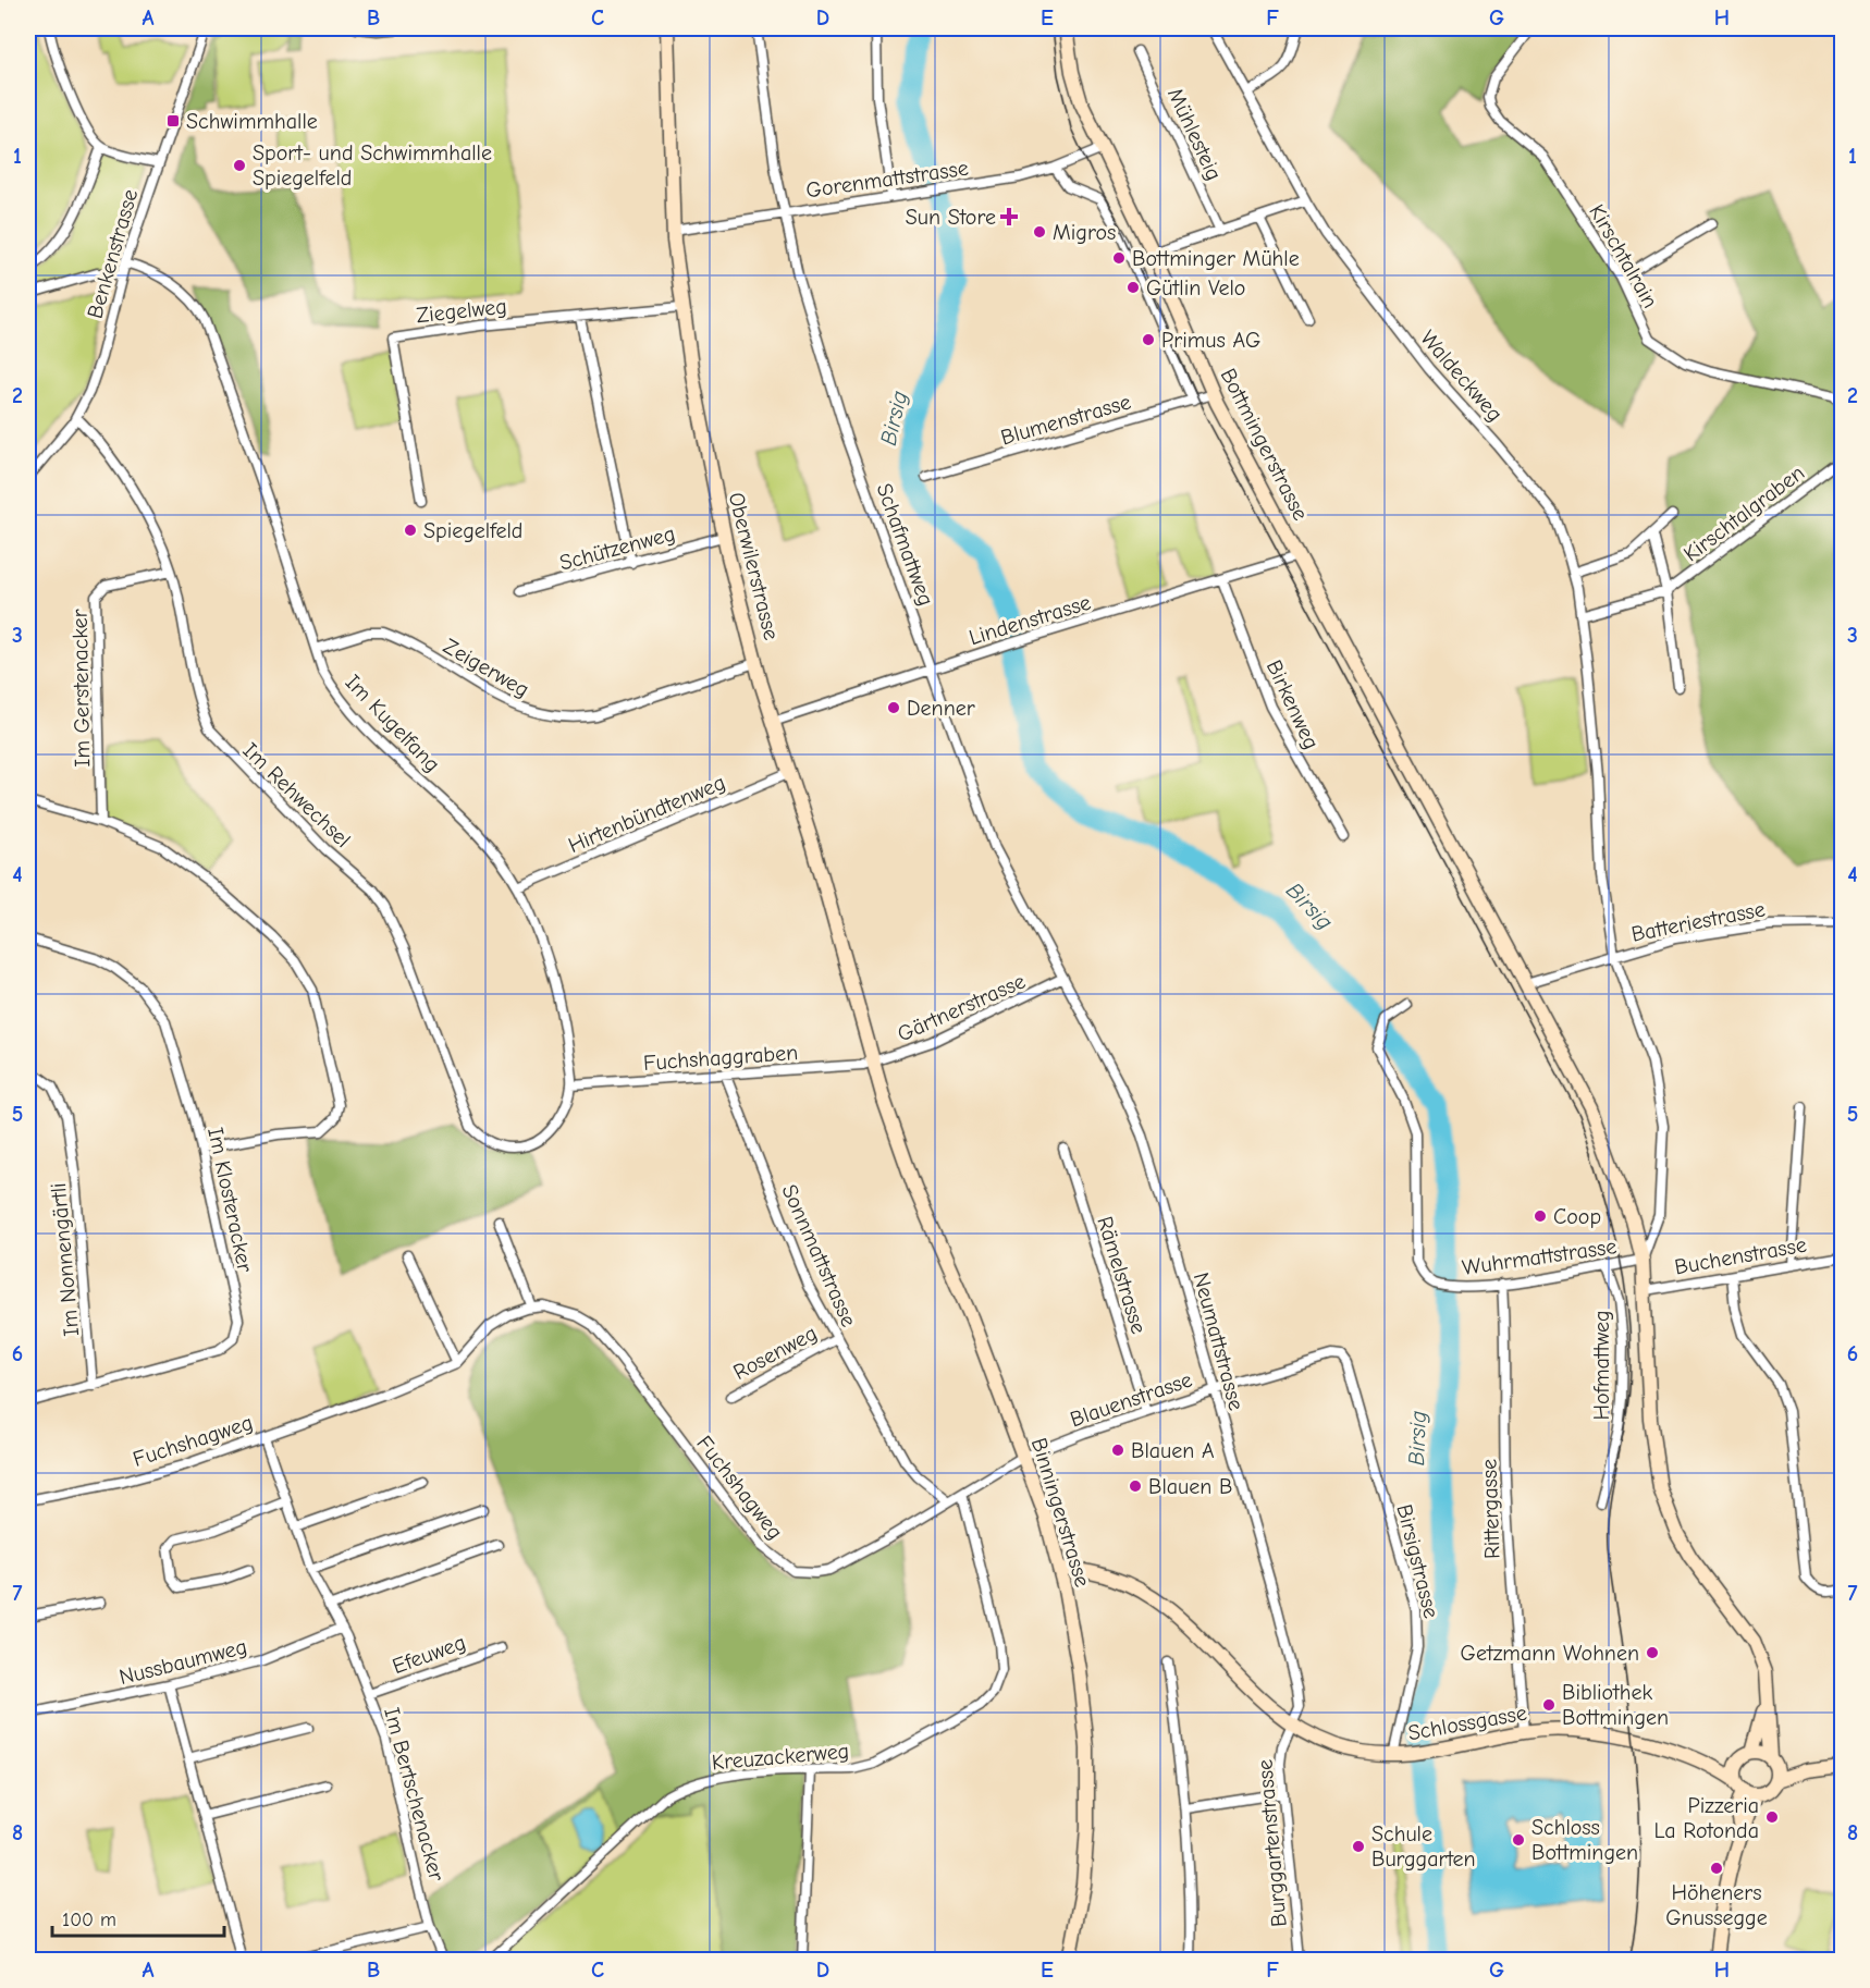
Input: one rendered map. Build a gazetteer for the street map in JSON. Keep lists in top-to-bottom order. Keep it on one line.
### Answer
{"streets":{"main road":["Bottmingerstrasse","Oberwilerstrasse","Binningerstrasse","Schlossgasse"],"street":["Mühlesteig","Gorenmattstrasse","Benkenstrasse","Kirschtalrain","Ziegelweg","Waldeckweg","Blumenstrasse","Kirschtalgraben","Schafmattweg","Schützenweg","Lindenstrasse","Zeigerweg","Im Gerstenacker","Birkenweg","Im Kugelfang","Im Rehwechsel","Hirtenbündtenweg","Batteriestrasse","Gärtnerstrasse","Fuchshaggraben","Im Klosteracker","Sonnmattstrasse","Buchenstrasse","Wuhrmattstrasse","Im Nonnengärtli","Rämelstrasse","Neumattstrasse","Rosenweg","Hofmattweg","Blauenstrasse","Fuchshagweg","Rittergasse","Birsigstrasse","Efeuweg","Nussbaumweg","Kreuzackerweg","Im Bertschenacker","Burggartenstrasse"]},"crossings":[["Gorenmattstrasse","Bottmingerstrasse"],["Gorenmattstrasse","Schafmattweg"],["Gorenmattstrasse","Oberwilerstrasse"],["Benkenstrasse","Im Kugelfang"],["Benkenstrasse","Im Rehwechsel"],["Ziegelweg","Oberwilerstrasse"],["Waldeckweg","Bottmingerstrasse"],["Waldeckweg","Kirschtalgraben"],["Waldeckweg","Batteriestrasse"],["Waldeckweg","Wuhrmattstrasse"],["Blumenstrasse","Bottmingerstrasse"],["Bottmingerstrasse","Lindenstrasse"],["Bottmingerstrasse","Batteriestrasse"],["Bottmingerstrasse","Buchenstrasse"],["Bottmingerstrasse","Wuhrmattstrasse"],["Bottmingerstrasse","Schlossgasse"],["Schafmattweg","Lindenstrasse"],["Schafmattweg","Gärtnerstrasse"],["Schafmattweg","Neumattstrasse"],["Schützenweg","Oberwilerstrasse"],["Oberwilerstrasse","Lindenstrasse"],["Oberwilerstrasse","Zeigerweg"],["Oberwilerstrasse","Hirtenbündtenweg"],["Oberwilerstrasse","Gärtnerstrasse"],["Oberwilerstrasse","Fuchshaggraben"],["Oberwilerstrasse","Binningerstrasse"],["Lindenstrasse","Birkenweg"],["Zeigerweg","Im Kugelfang"],["Im Gerstenacker","Im Rehwechsel"],["Im Kugelfang","Im Rehwechsel"],["Im Kugelfang","Hirtenbündtenweg"],["Im Kugelfang","Fuchshaggraben"],["Gärtnerstrasse","Fuchshaggraben"],["Gärtnerstrasse","Neumattstrasse"],["Fuchshaggraben","Sonnmattstrasse"],["Im Klosteracker","Im Nonnengärtli"],["Sonnmattstrasse","Rosenweg"],["Sonnmattstrasse","Fuchshagweg"],["Wuhrmattstrasse","Hofmattweg"],["Wuhrmattstrasse","Rittergasse"],["Rämelstrasse","Blauenstrasse"],["Neumattstrasse","Blauenstrasse"],["Neumattstrasse","Birsigstrasse"],["Neumattstrasse","Schlossgasse"],["Neumattstrasse","Burggartenstrasse"],["Blauenstrasse","Fuchshagweg"],["Blauenstrasse","Binningerstrasse"],["Blauenstrasse","Birsigstrasse"],["Fuchshagweg","Binningerstrasse"],["Fuchshagweg","Kreuzackerweg"],["Fuchshagweg","Im Bertschenacker"],["Rittergasse","Schlossgasse"],["Binningerstrasse","Schlossgasse"],["Birsigstrasse","Schlossgasse"],["Efeuweg","Im Bertschenacker"],["Nussbaumweg","Im Bertschenacker"],["Schlossgasse","Burggartenstrasse"]],"water":["Birsig"],"places":{"transit":["Schwimmhalle"],"other":["Sport- und Schwimmhalle Spiegelfeld","Migros","Bottminger Mühle","Gütlin Velo","Primus AG","Spiegelfeld","Denner","Coop","Blauen A","Blauen B","Getzmann Wohnen","Bibliothek Bottmingen","Pizzeria La Rotonda","Schloss Bottmingen","Schule Burggarten","Höheners Gnussegge"],"health":["Sun Store"]},"scale_bar":"100 m","grid":{"columns":["A","B","C","D","E","F","G","H"],"rows":["1","2","3","4","5","6","7","8"]}}
